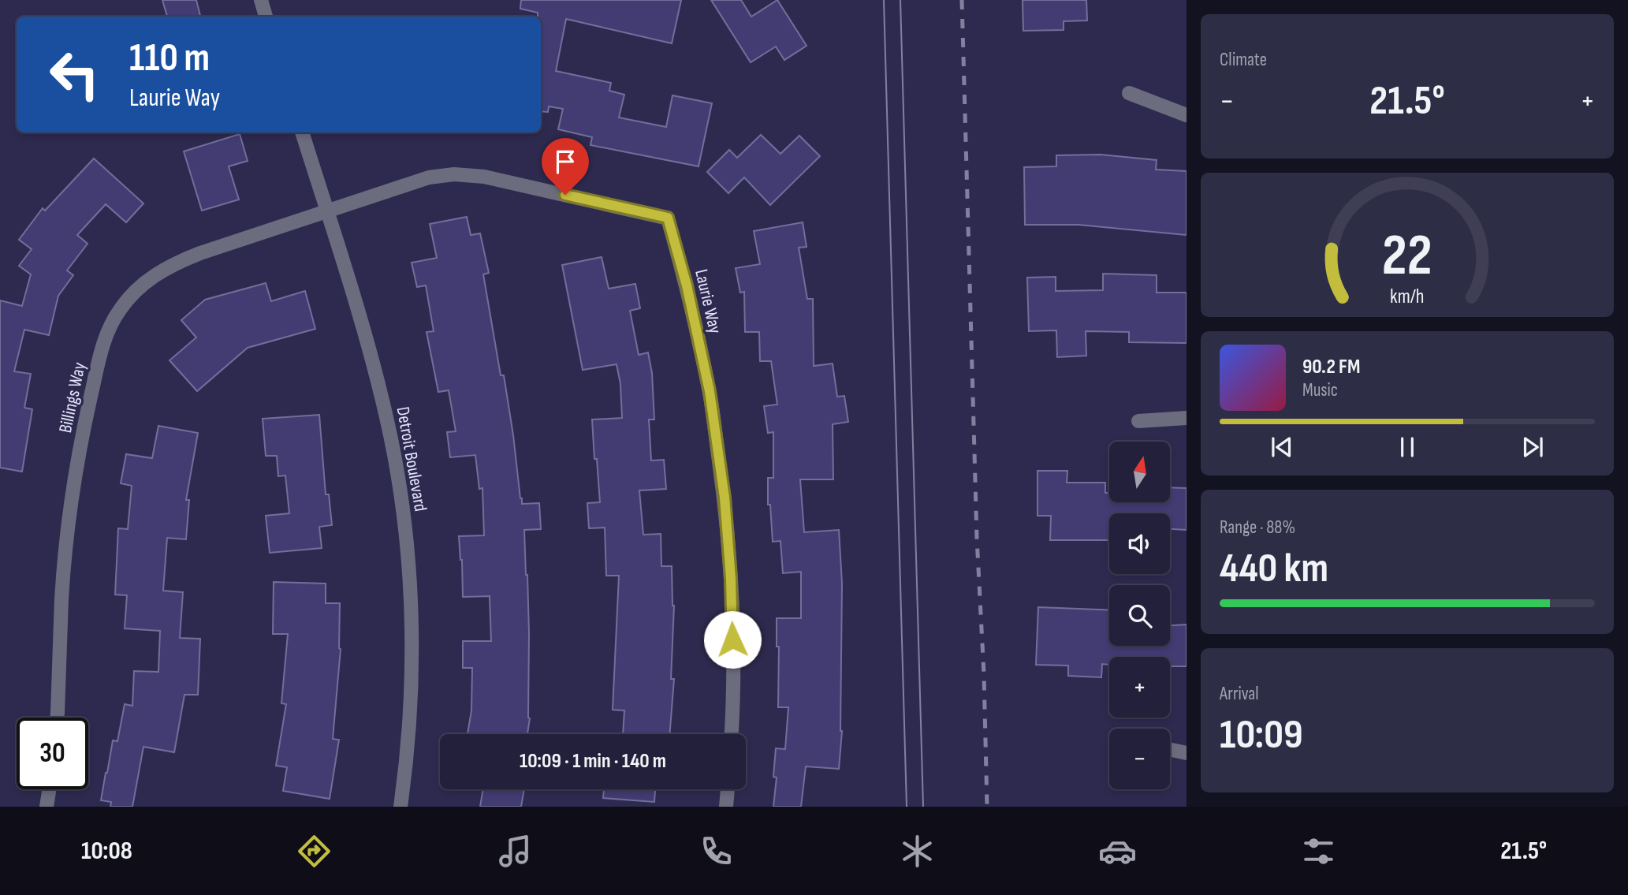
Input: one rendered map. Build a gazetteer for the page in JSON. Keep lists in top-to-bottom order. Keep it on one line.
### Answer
{"streets":{"street":["Laurie Way","Billings Way","Detroit Boulevard"]},"crossings":[["Laurie Way","Billings Way"],["Laurie Way","Detroit Boulevard"],["Billings Way","Detroit Boulevard"]],"north":"top","page":{"tile":["Climate",["Range · 88%","440 km"],["Arrival","10:09"]],"turn":["110 m","Laurie Way"],"heat":["−","21.5°","+"],"song":["90.2 FM","Music"],"map_buttons":["+","−"],"limit":"30","trip":"10:09 · 1 min · 140 m","tabs":["10:08","21.5°"],"gauge":["22","km/h"]}}
